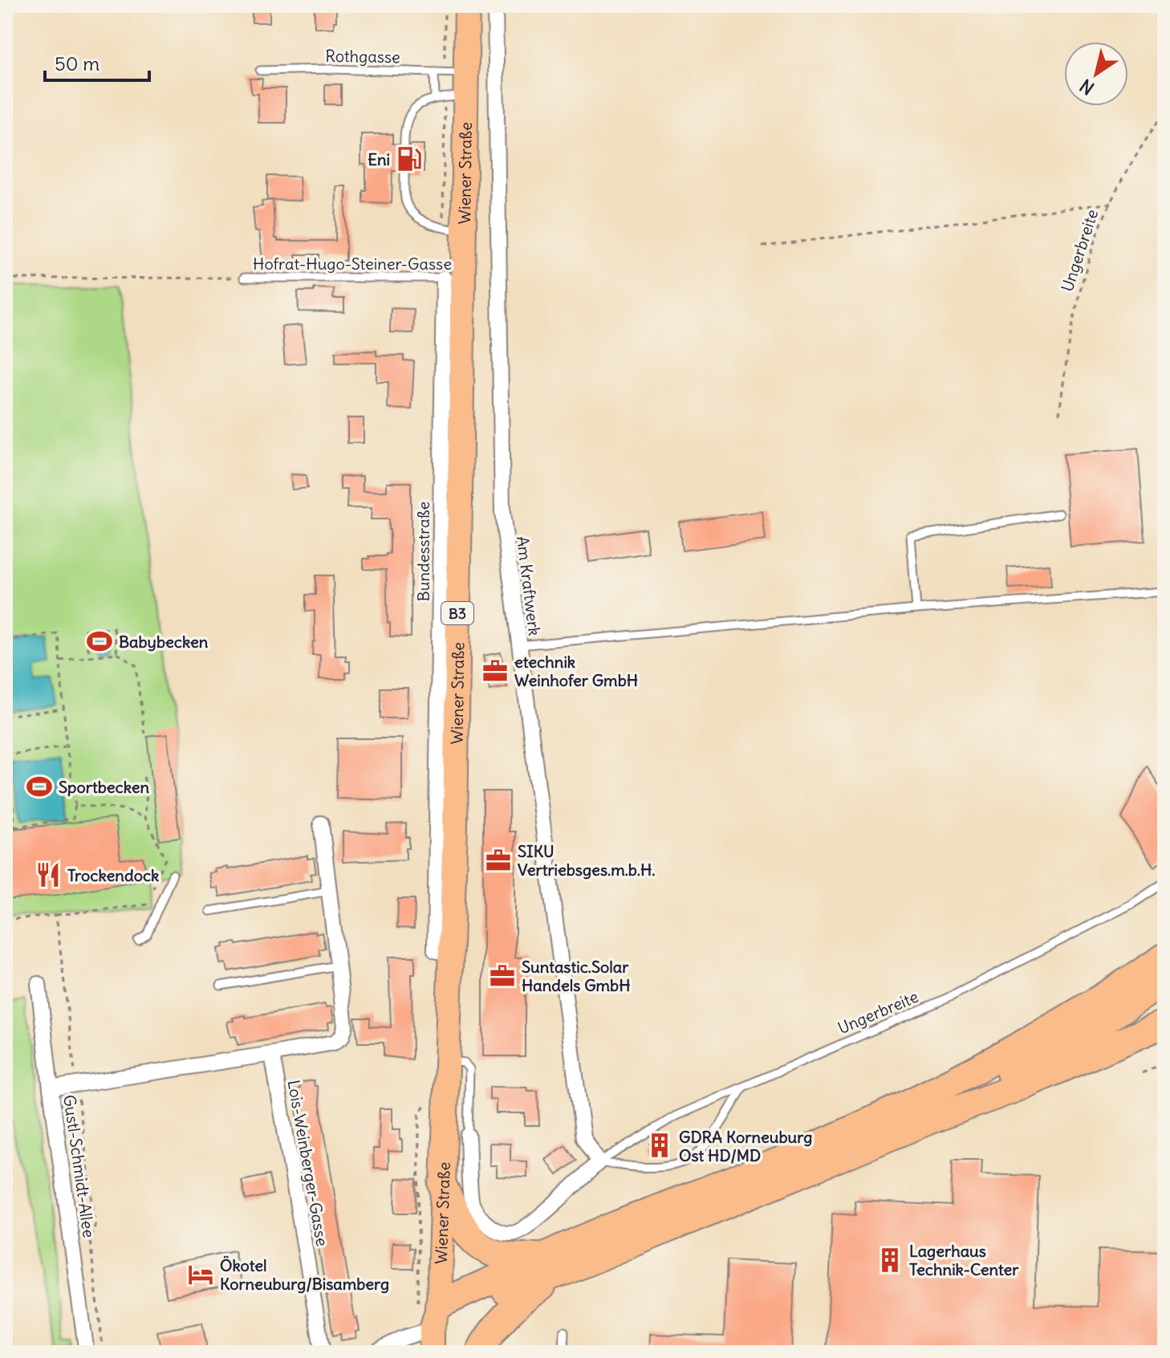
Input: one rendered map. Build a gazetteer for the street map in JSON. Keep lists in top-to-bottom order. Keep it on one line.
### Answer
{"streets":{"main road":["Wiener Straße","B3"],"street":["Am Kraftwerk","Lois-Weinberger-Gasse","Gustl-Schmidt-Allee"],"lane":["Rothgasse","Ungerbreite","Hofrat-Hugo-Steiner-Gasse"]},"crossings":[["Rothgasse","Wiener Straße"],["Wiener Straße","Hofrat-Hugo-Steiner-Gasse"],["Ungerbreite","Am Kraftwerk"]],"places":{"fuel station":["Eni"],"sports":["Babybecken","Sportbecken"],"office":["etechnik Weinhofer GmbH","SIKU Vertriebsges.m.b.H.","Suntastic.Solar Handels GmbH"],"restaurant":["Trockendock"],"building":["GDRA Korneuburg Ost HD/MD","Lagerhaus Technik-Center"],"hotel":["Ökotel Korneuburg/Bisamberg"]},"scale_bar":"50 m","north":"bottom left"}
